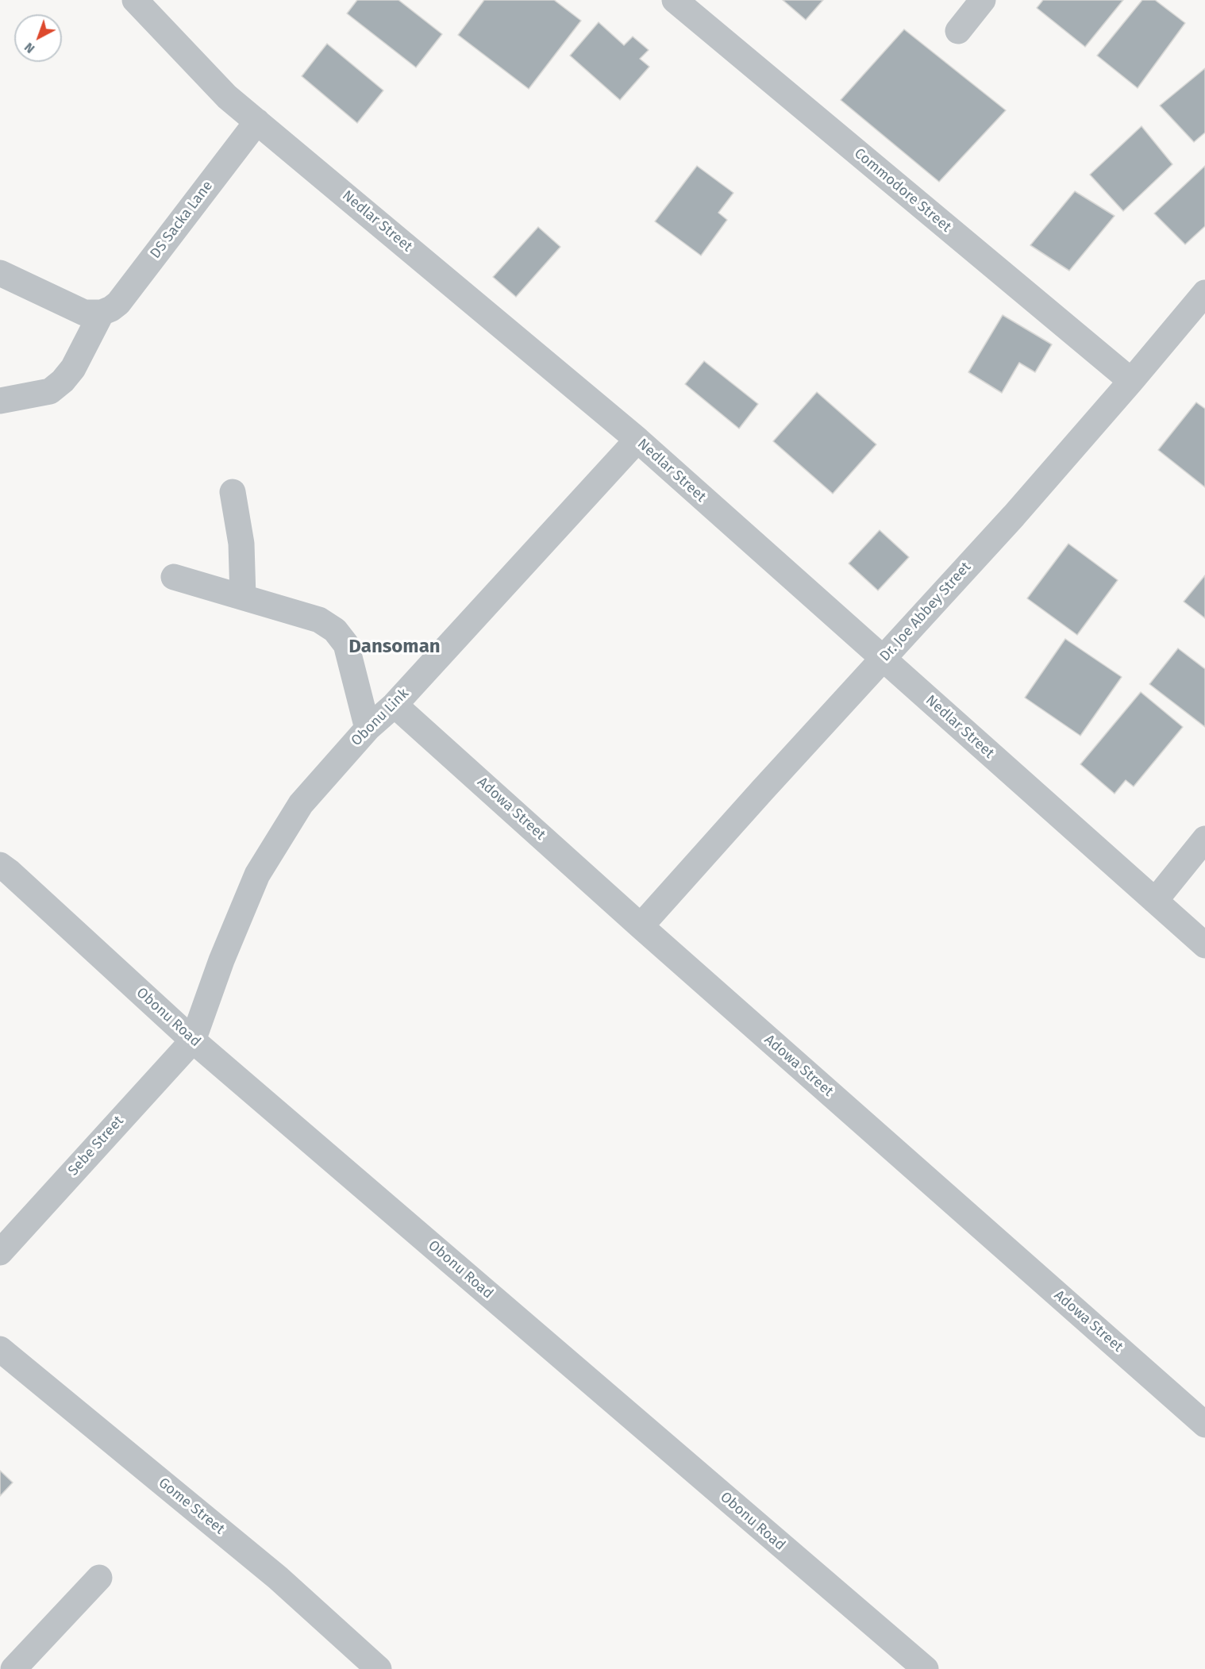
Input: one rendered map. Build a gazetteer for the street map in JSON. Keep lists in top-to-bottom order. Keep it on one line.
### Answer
{"streets":{"street":["Commodore Street","DS Sacka Lane","Nedlar Street","Dr. Joe Abbey Street","Obonu Link","Adowa Street","Obonu Road","Sebe Street","Gome Street"]},"crossings":[["Commodore Street","Dr. Joe Abbey Street"],["DS Sacka Lane","Nedlar Street"],["Nedlar Street","Dr. Joe Abbey Street"],["Nedlar Street","Obonu Link"],["Dr. Joe Abbey Street","Adowa Street"],["Obonu Link","Adowa Street"],["Obonu Link","Obonu Road"],["Obonu Link","Sebe Street"],["Obonu Road","Sebe Street"]],"districts":["Dansoman"],"north":"bottom left"}
